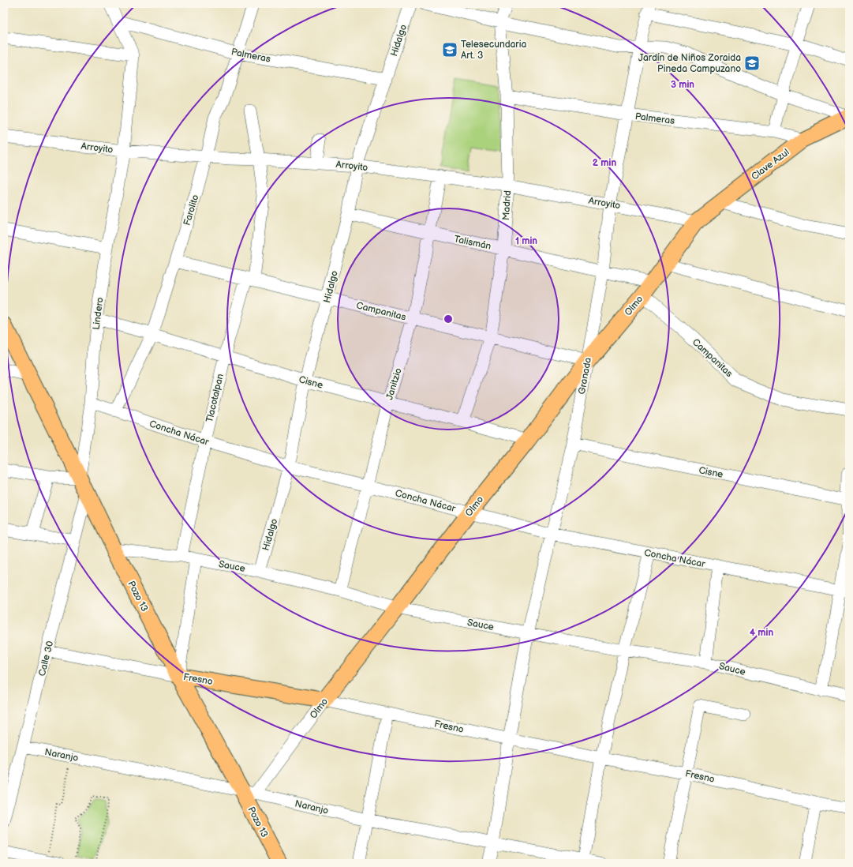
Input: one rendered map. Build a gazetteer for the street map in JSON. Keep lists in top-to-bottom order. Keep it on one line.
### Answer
{"streets":{"main road":["Clave Azul","Olmo","Pozo 13","Fresno"],"street":["Hidalgo","Palmeras","Arroyito","Madrid","Farolito","Talismán","Campanitas","Lindero","Granada","Cisne","Janitzio","Tlacotalpan","Concha Nácar","Sauce","Calle 30","Naranjo"]},"crossings":[["Hidalgo","Palmeras"],["Hidalgo","Arroyito"],["Hidalgo","Talismán"],["Hidalgo","Campanitas"],["Hidalgo","Cisne"],["Hidalgo","Concha Nácar"],["Hidalgo","Sauce"],["Palmeras","Clave Azul"],["Palmeras","Madrid"],["Palmeras","Farolito"],["Palmeras","Granada"],["Arroyito","Clave Azul"],["Arroyito","Madrid"],["Arroyito","Farolito"],["Arroyito","Olmo"],["Arroyito","Lindero"],["Arroyito","Granada"],["Arroyito","Janitzio"],["Arroyito","Tlacotalpan"],["Clave Azul","Olmo"],["Madrid","Talismán"],["Madrid","Campanitas"],["Madrid","Cisne"],["Farolito","Campanitas"],["Farolito","Cisne"],["Farolito","Concha Nácar"],["Talismán","Olmo"],["Talismán","Granada"],["Talismán","Janitzio"],["Olmo","Campanitas"],["Olmo","Granada"],["Olmo","Cisne"],["Olmo","Concha Nácar"],["Olmo","Sauce"],["Olmo","Pozo 13"],["Olmo","Fresno"],["Olmo","Naranjo"],["Campanitas","Granada"],["Campanitas","Janitzio"],["Campanitas","Tlacotalpan"],["Lindero","Cisne"],["Lindero","Concha Nácar"],["Lindero","Pozo 13"],["Granada","Cisne"],["Granada","Concha Nácar"],["Granada","Sauce"],["Granada","Fresno"],["Granada","Naranjo"],["Cisne","Janitzio"],["Cisne","Tlacotalpan"],["Janitzio","Concha Nácar"],["Janitzio","Sauce"],["Tlacotalpan","Concha Nácar"],["Tlacotalpan","Sauce"],["Sauce","Pozo 13"],["Pozo 13","Calle 30"],["Pozo 13","Fresno"],["Pozo 13","Naranjo"],["Calle 30","Fresno"],["Calle 30","Naranjo"]],"places":{"school or university":["Telesecundaria Art. 3","Jardín de Niños Zoraida Pineda Campuzano"]},"rings":["3 min","2 min","1 min","4 min"]}
